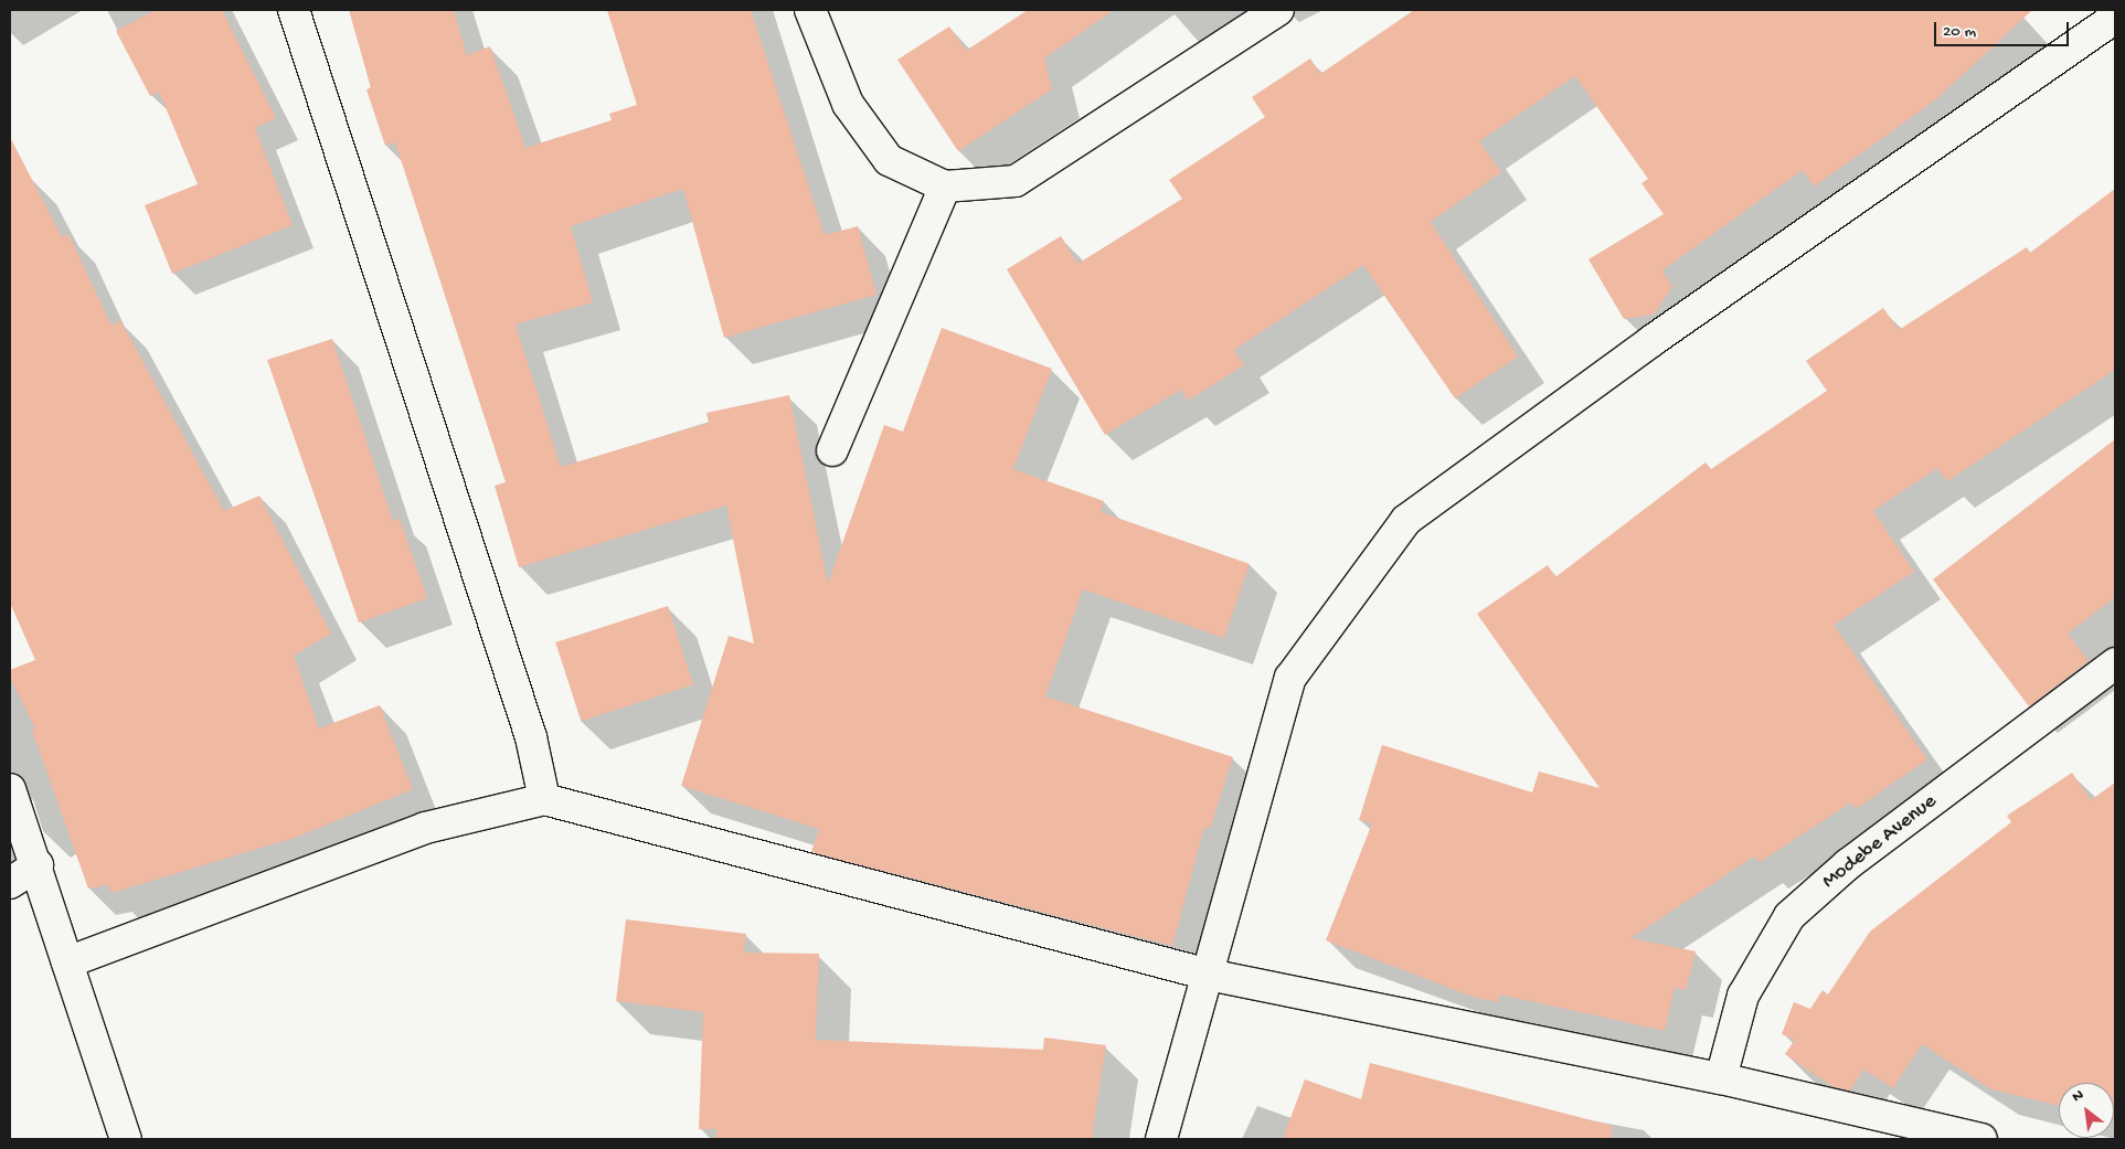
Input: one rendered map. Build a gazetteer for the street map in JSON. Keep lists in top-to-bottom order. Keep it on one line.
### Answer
{"streets":{"street":["Modebe Avenue"]},"scale_bar":"20 m","north":"top left"}
